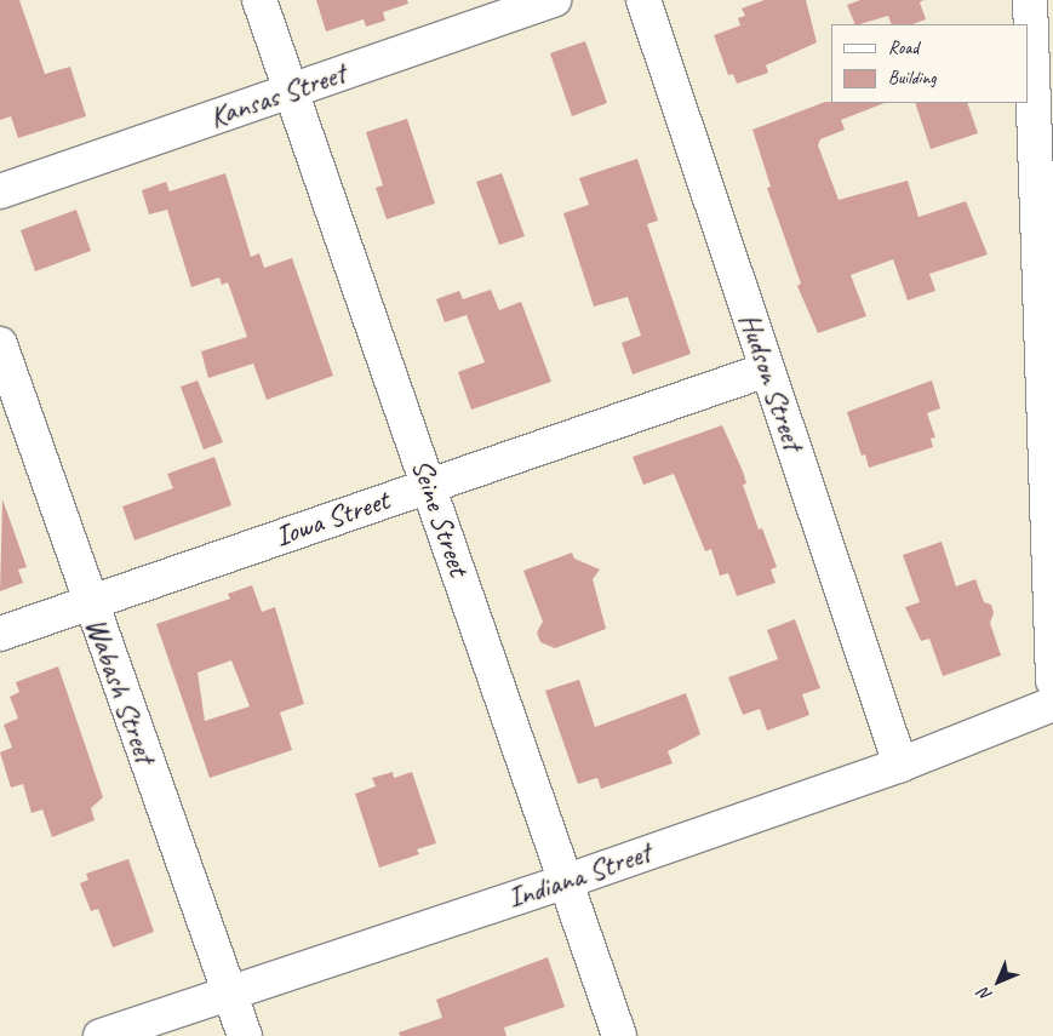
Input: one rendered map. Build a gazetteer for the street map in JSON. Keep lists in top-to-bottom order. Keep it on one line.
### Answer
{"streets":{"street":["Kansas Street","Hudson Street","Seine Street","Iowa Street","Wabash Street","Indiana Street"]},"crossings":[["Kansas Street","Seine Street"],["Hudson Street","Iowa Street"],["Hudson Street","Indiana Street"],["Seine Street","Iowa Street"],["Seine Street","Indiana Street"],["Iowa Street","Wabash Street"],["Wabash Street","Indiana Street"]],"legend":["Road","Building"],"north":"bottom left"}
